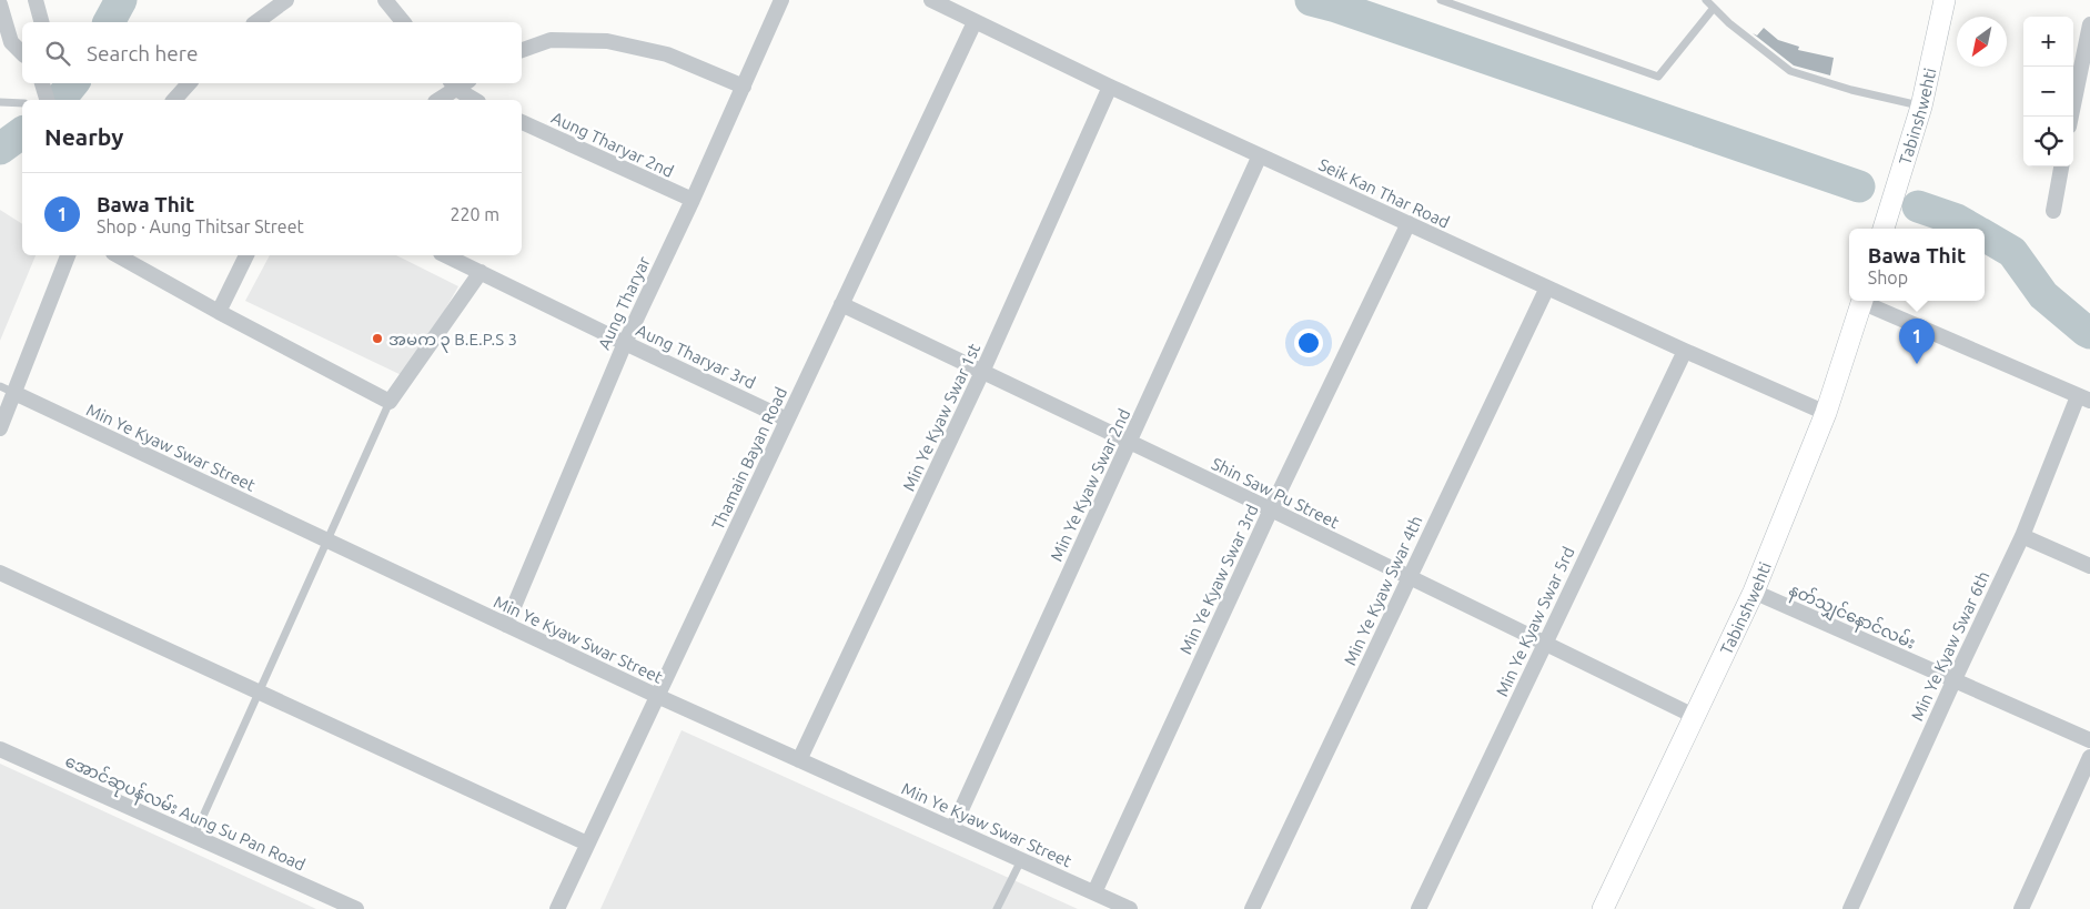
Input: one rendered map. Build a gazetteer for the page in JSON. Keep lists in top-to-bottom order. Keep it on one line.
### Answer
{"streets":{"main road":["Tabinshwehti"],"street":["Aung Tharyar 2nd","Seik Kan Thar Road","Aung Tharyar","Aung Tharyar 3rd","Min Ye Kyaw Swar 1st","Min Ye Kyaw Swar Street","Thamain Bayan Road","Min Ye Kyaw Swar 2nd","Shin Saw Pu Street","Min Ye Kyaw Swar 3rd","Min Ye Kyaw Swar 4th","နတ်သျှင်နောင်လမ်း","Min Ye Kyaw Swar 5rd","Min Ye Kyaw Swar 6th","အောင်ဆုပန်လမ်း Aung Su Pan Road"]},"crossings":[["Tabinshwehti","Seik Kan Thar Road"],["Tabinshwehti","Shin Saw Pu Street"],["Tabinshwehti","နတ်သျှင်နောင်လမ်း"],["Aung Tharyar 2nd","Aung Tharyar"],["Seik Kan Thar Road","Min Ye Kyaw Swar 1st"],["Seik Kan Thar Road","Thamain Bayan Road"],["Seik Kan Thar Road","Min Ye Kyaw Swar 2nd"],["Seik Kan Thar Road","Min Ye Kyaw Swar 3rd"],["Seik Kan Thar Road","Min Ye Kyaw Swar 4th"],["Seik Kan Thar Road","Min Ye Kyaw Swar 5rd"],["Aung Tharyar","Aung Tharyar 3rd"],["Aung Tharyar","Min Ye Kyaw Swar Street"],["Aung Tharyar 3rd","Thamain Bayan Road"],["Min Ye Kyaw Swar 1st","Min Ye Kyaw Swar Street"],["Min Ye Kyaw Swar 1st","Shin Saw Pu Street"],["Min Ye Kyaw Swar Street","Thamain Bayan Road"],["Min Ye Kyaw Swar Street","Min Ye Kyaw Swar 2nd"],["Min Ye Kyaw Swar Street","Min Ye Kyaw Swar 3rd"],["Thamain Bayan Road","Shin Saw Pu Street"],["Min Ye Kyaw Swar 2nd","Shin Saw Pu Street"],["Shin Saw Pu Street","Min Ye Kyaw Swar 3rd"],["Shin Saw Pu Street","Min Ye Kyaw Swar 4th"],["Shin Saw Pu Street","Min Ye Kyaw Swar 5rd"],["နတ်သျှင်နောင်လမ်း","Min Ye Kyaw Swar 6th"]],"places":["အမက ၃ B.E.P.S 3"],"north":"bottom left","page":{"map_buttons":["+","−"],"search":"Search here","heading":"Nearby","list":[{"mark":"1","name":"Bawa Thit","note":"Shop · Aung Thitsar Street","value":"220 m"}],"popup":["Bawa Thit","Shop"],"pins":"1"}}
